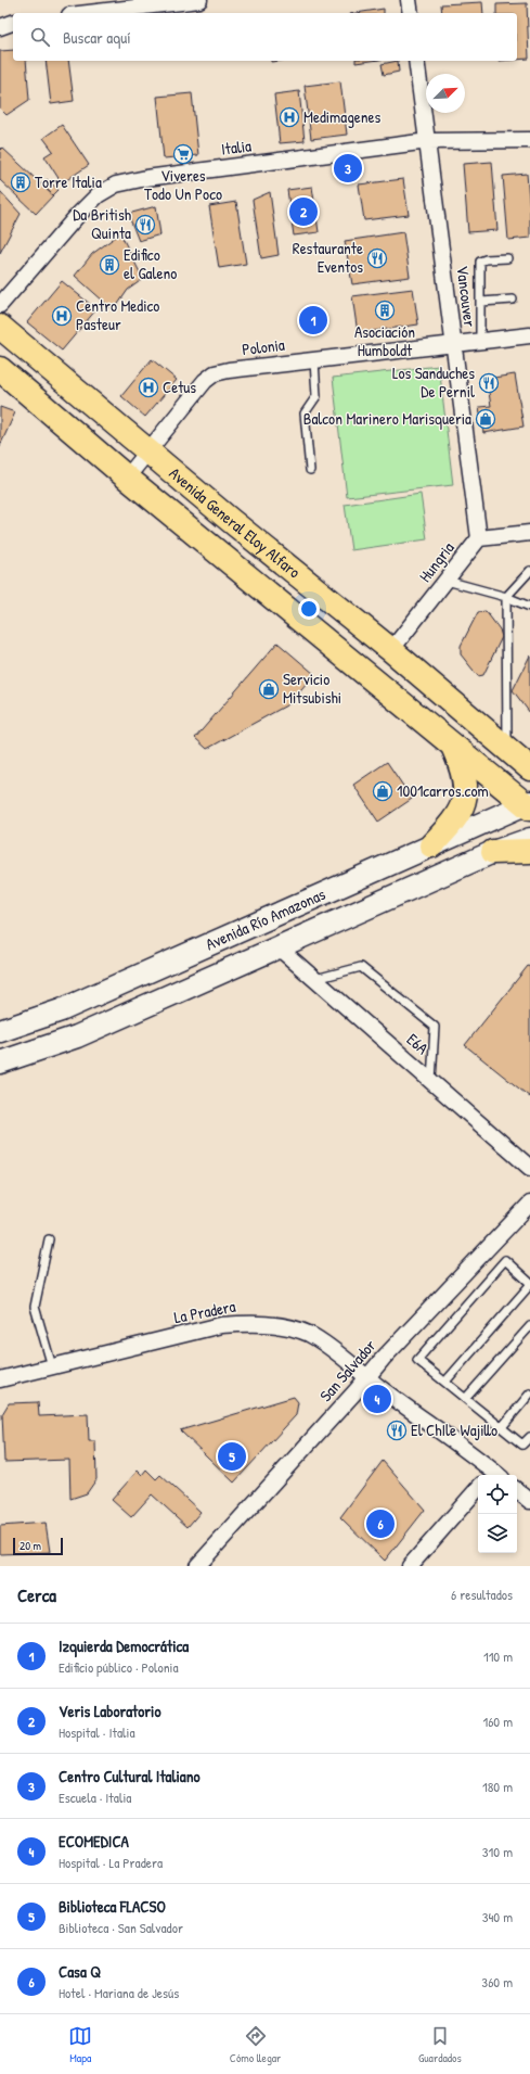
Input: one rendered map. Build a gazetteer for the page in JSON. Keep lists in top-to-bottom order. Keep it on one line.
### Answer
{"streets":{"main road":["Avenida General Eloy Alfaro","Avenida Río Amazonas"],"street":["Italia","Vancouver","Polonia","Hungria","E6A","La Pradera","San Salvador"]},"crossings":[["Italia","Vancouver"],["Vancouver","Polonia"],["Vancouver","Hungria"],["Polonia","Avenida General Eloy Alfaro"],["Avenida General Eloy Alfaro","Hungria"],["Avenida General Eloy Alfaro","Avenida Río Amazonas"],["Avenida Río Amazonas","E6A"],["La Pradera","San Salvador"]],"places":{"hospital":["Medimagenes","Centro Medico Pasteur","Cetus"],"supermarket":["Viveres Todo Un Poco"],"building":["Torre Italia","Edifico el Galeno","Asociación Humboldt"],"restaurant":["Da British Quinta","Restaurante Eventos","Los Sanduches De Pernil","El ChIle Wajillo"],"shop":["Balcon Marinero Marisqueria","Servicio Mitsubishi","1001carros.com"]},"scale_bar":"20 m","north":"top right","page":{"search":"Buscar aquí","pins":["3","2","1","4","5","6"],"scale":"20 m","heading":["Cerca","6 resultados"],"list":[{"mark":"1","name":"Izquierda Democrática","note":"Edificio público · Polonia","value":"110 m"},{"mark":"2","name":"Veris Laboratorio","note":"Hospital · Italia","value":"160 m"},{"mark":"3","name":"Centro Cultural Italiano","note":"Escuela · Italia","value":"180 m"},{"mark":"4","name":"ECOMEDICA","note":"Hospital · La Pradera","value":"310 m"},{"mark":"5","name":"Biblioteca FLACSO","note":"Biblioteca · San Salvador","value":"340 m"},{"mark":"6","name":"Casa Q","note":"Hotel · Mariana de Jesús","value":"360 m"}],"nav":["Mapa","Cómo llegar","Guardados"]}}
